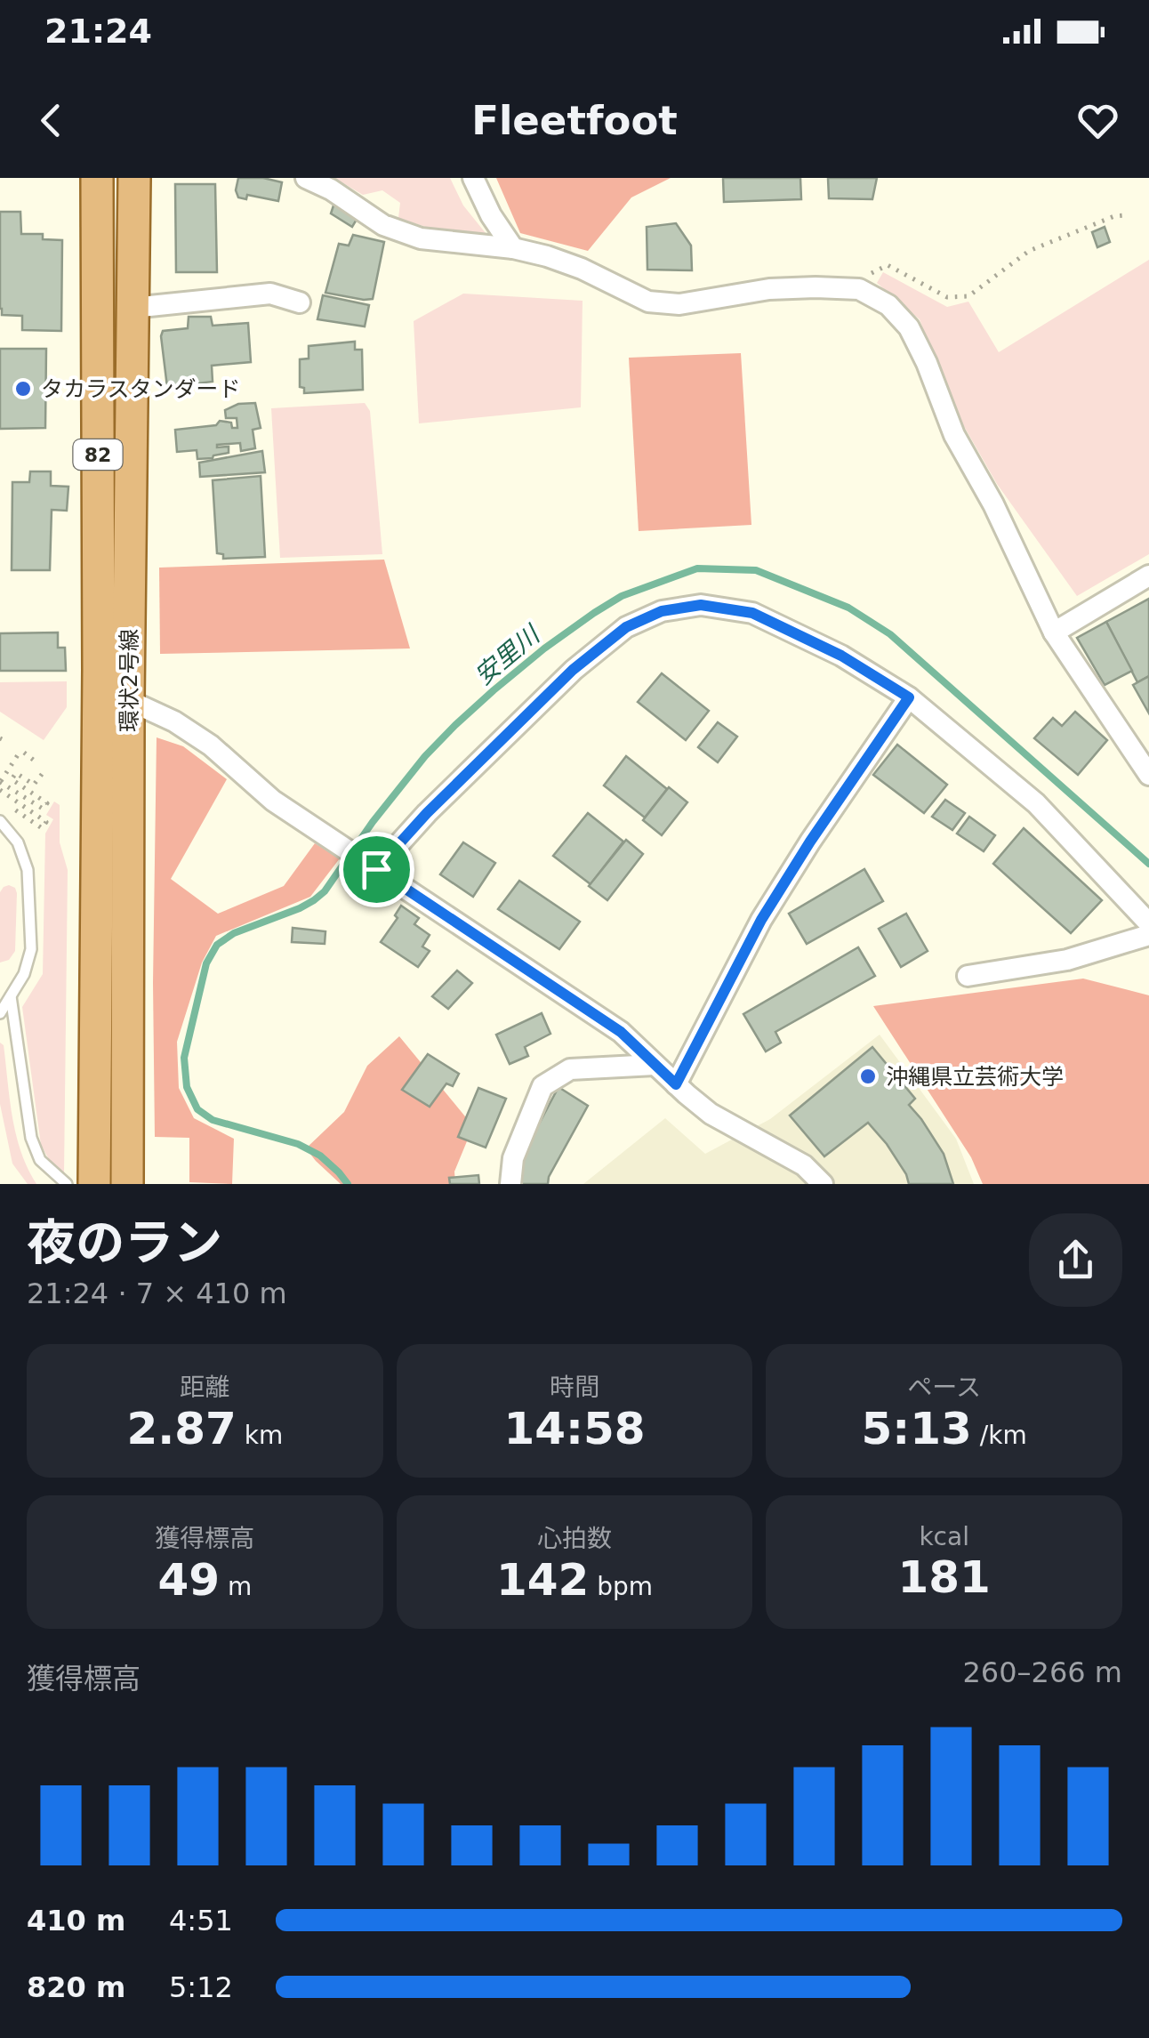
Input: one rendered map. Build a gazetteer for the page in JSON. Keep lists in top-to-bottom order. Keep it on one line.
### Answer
{"streets":{"main road":["82","環状2号線"]},"water":["安里川"],"places":["タカラスタンダード","沖縄県立芸術大学"],"page":{"status":"21:24","header":"Fleetfoot","heading":["夜のラン","21:24 · 7 × 410 m"],"stats":[["距離","2.87 km"],["時間","14:58"],["ペース","5:13 /km"],["獲得標高","49 m"],["心拍数","142 bpm"],["kcal","181"]],"chart":["獲得標高","260–266 m"],"list":[{"name":"410 m","note":"4:51"},{"name":"820 m","note":"5:12"}]}}
